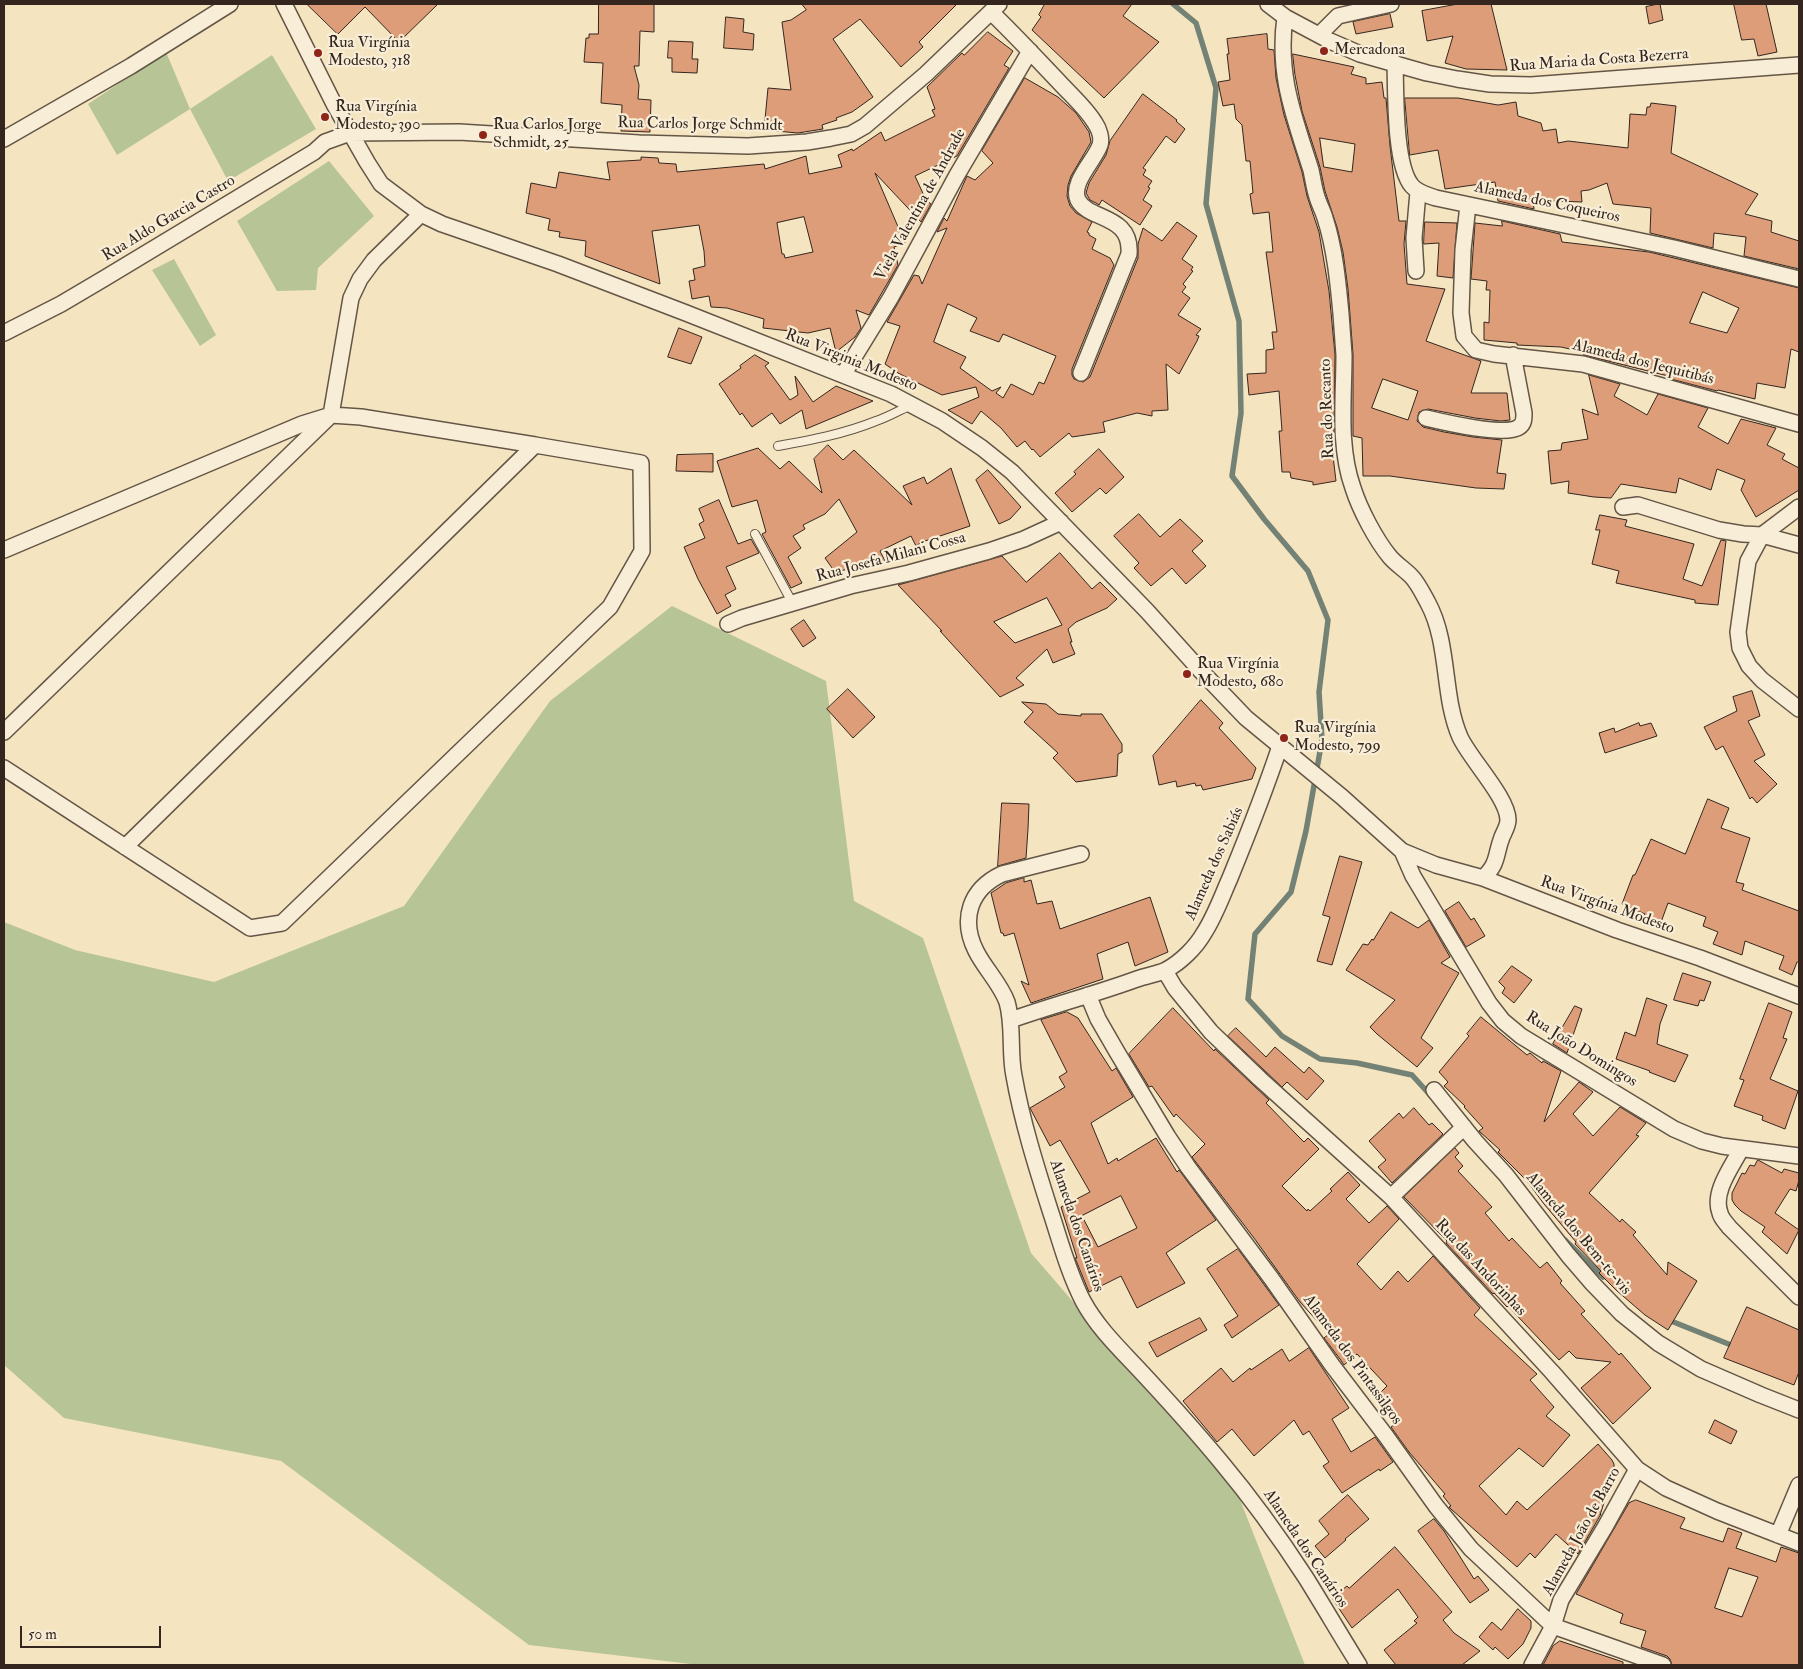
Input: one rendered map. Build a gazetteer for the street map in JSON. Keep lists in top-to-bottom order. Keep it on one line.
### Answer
{"streets":{"street":["Rua Maria da Costa Bezerra","Rua Carlos Jorge Schmidt","Alameda dos Coqueiros","Viela Valentina de Andrade","Rua Aldo Garcia Castro","Rua Virginia Modesto","Alameda dos Jequitibás","Rua do Recanto","Rua Josefa Milani Cossa","Alameda dos Sabiás","Rua Virgínia Modesto","Rua João Domingos","Alameda dos Canários","Alameda dos Bem-te-vis","Rua das Andorinhas","Alameda dos Pintassilgos","Alameda João de Barro"]},"crossings":[["Rua Maria da Costa Bezerra","Rua do Recanto"],["Rua Carlos Jorge Schmidt","Rua Aldo Garcia Castro"],["Rua Carlos Jorge Schmidt","Rua Virginia Modesto"],["Alameda dos Coqueiros","Alameda dos Jequitibás"],["Viela Valentina de Andrade","Rua Virginia Modesto"],["Rua Aldo Garcia Castro","Rua Virginia Modesto"],["Rua Virginia Modesto","Rua Josefa Milani Cossa"],["Rua Virginia Modesto","Alameda dos Sabiás"],["Rua Virginia Modesto","Rua Virgínia Modesto"],["Rua Virginia Modesto","Rua João Domingos"],["Rua do Recanto","Rua Virgínia Modesto"],["Alameda dos Sabiás","Alameda dos Canários"],["Alameda dos Sabiás","Rua das Andorinhas"],["Alameda dos Sabiás","Alameda dos Pintassilgos"],["Rua Virgínia Modesto","Rua João Domingos"],["Rua das Andorinhas","Alameda João de Barro"],["Alameda dos Pintassilgos","Alameda João de Barro"]],"places":["Mercadona","Rua Virgínia Modesto, 318","Rua Virgínia Modesto, 390","Rua Carlos Jorge Schmidt, 25","Rua Virgínia Modesto, 680","Rua Virgínia Modesto, 799"],"scale_bar":"50 m"}
